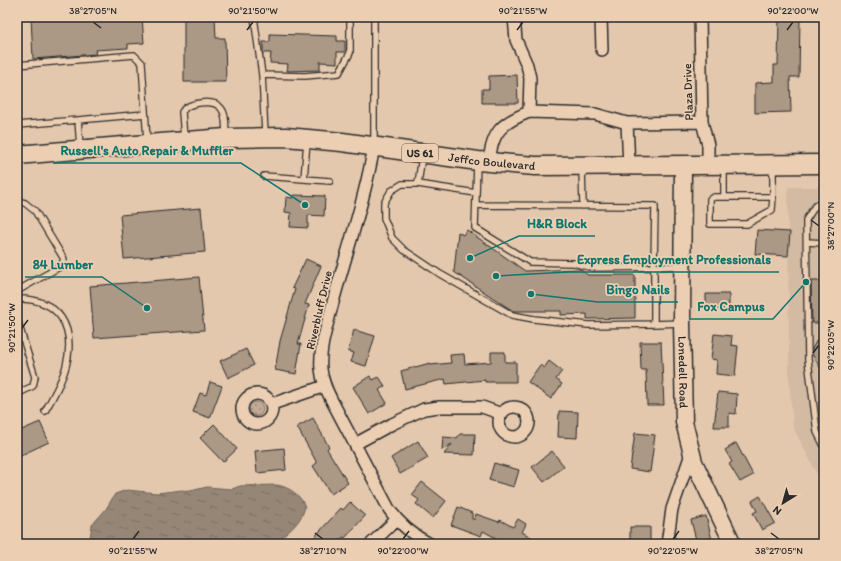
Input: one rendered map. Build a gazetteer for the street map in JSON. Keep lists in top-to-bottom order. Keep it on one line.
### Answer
{"streets":{"main road":["US 61","Jeffco Boulevard"],"street":["Plaza Drive","Riverbluff Drive","Lonedell Road"]},"crossings":[["Plaza Drive","Jeffco Boulevard"],["Jeffco Boulevard","Riverbluff Drive"],["Jeffco Boulevard","Lonedell Road"]],"places":["Russell's Auto Repair & Muffler","H&R Block","Express Employment Professionals","Fox Campus","Bingo Nails","84 Lumber"],"north":"bottom left","coordinates":["38°27'05\"N","90°21'50\"W","90°21'55\"W","90°22'00\"W","38°27'00\"N","90°22'05\"W","38°27'10\"N"]}
